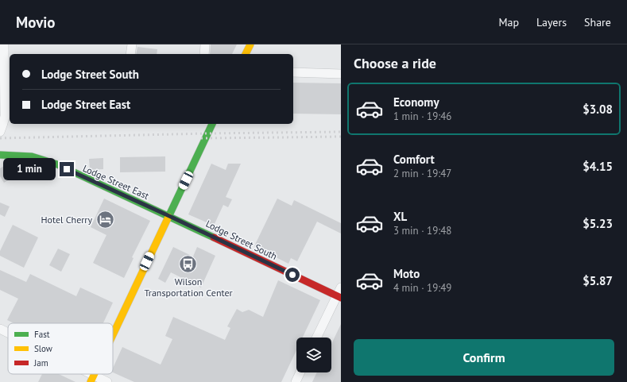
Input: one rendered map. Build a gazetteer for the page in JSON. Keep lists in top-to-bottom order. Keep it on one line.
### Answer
{"streets":{"street":["Lodge Street East","Lodge Street South"]},"crossings":[["Lodge Street East","Lodge Street South"]],"places":{"hotel":["Hotel Cherry"],"bus stop":["Wilson Transportation Center"]},"legend":["Fast","Slow","Jam"],"page":{"header":"Movio","nav":["Map","Layers","Share"],"heading":"Choose a ride","banner":["Lodge Street South","Lodge Street East"],"list":[{"name":"Economy","note":"1 min · 19:46","value":"$3.08"},{"name":"Comfort","note":"2 min · 19:47","value":"$4.15"},{"name":"XL","note":"3 min · 19:48","value":"$5.23"},{"name":"Moto","note":"4 min · 19:49","value":"$5.87"}],"bubble":"1 min","buttons":"Confirm"}}
